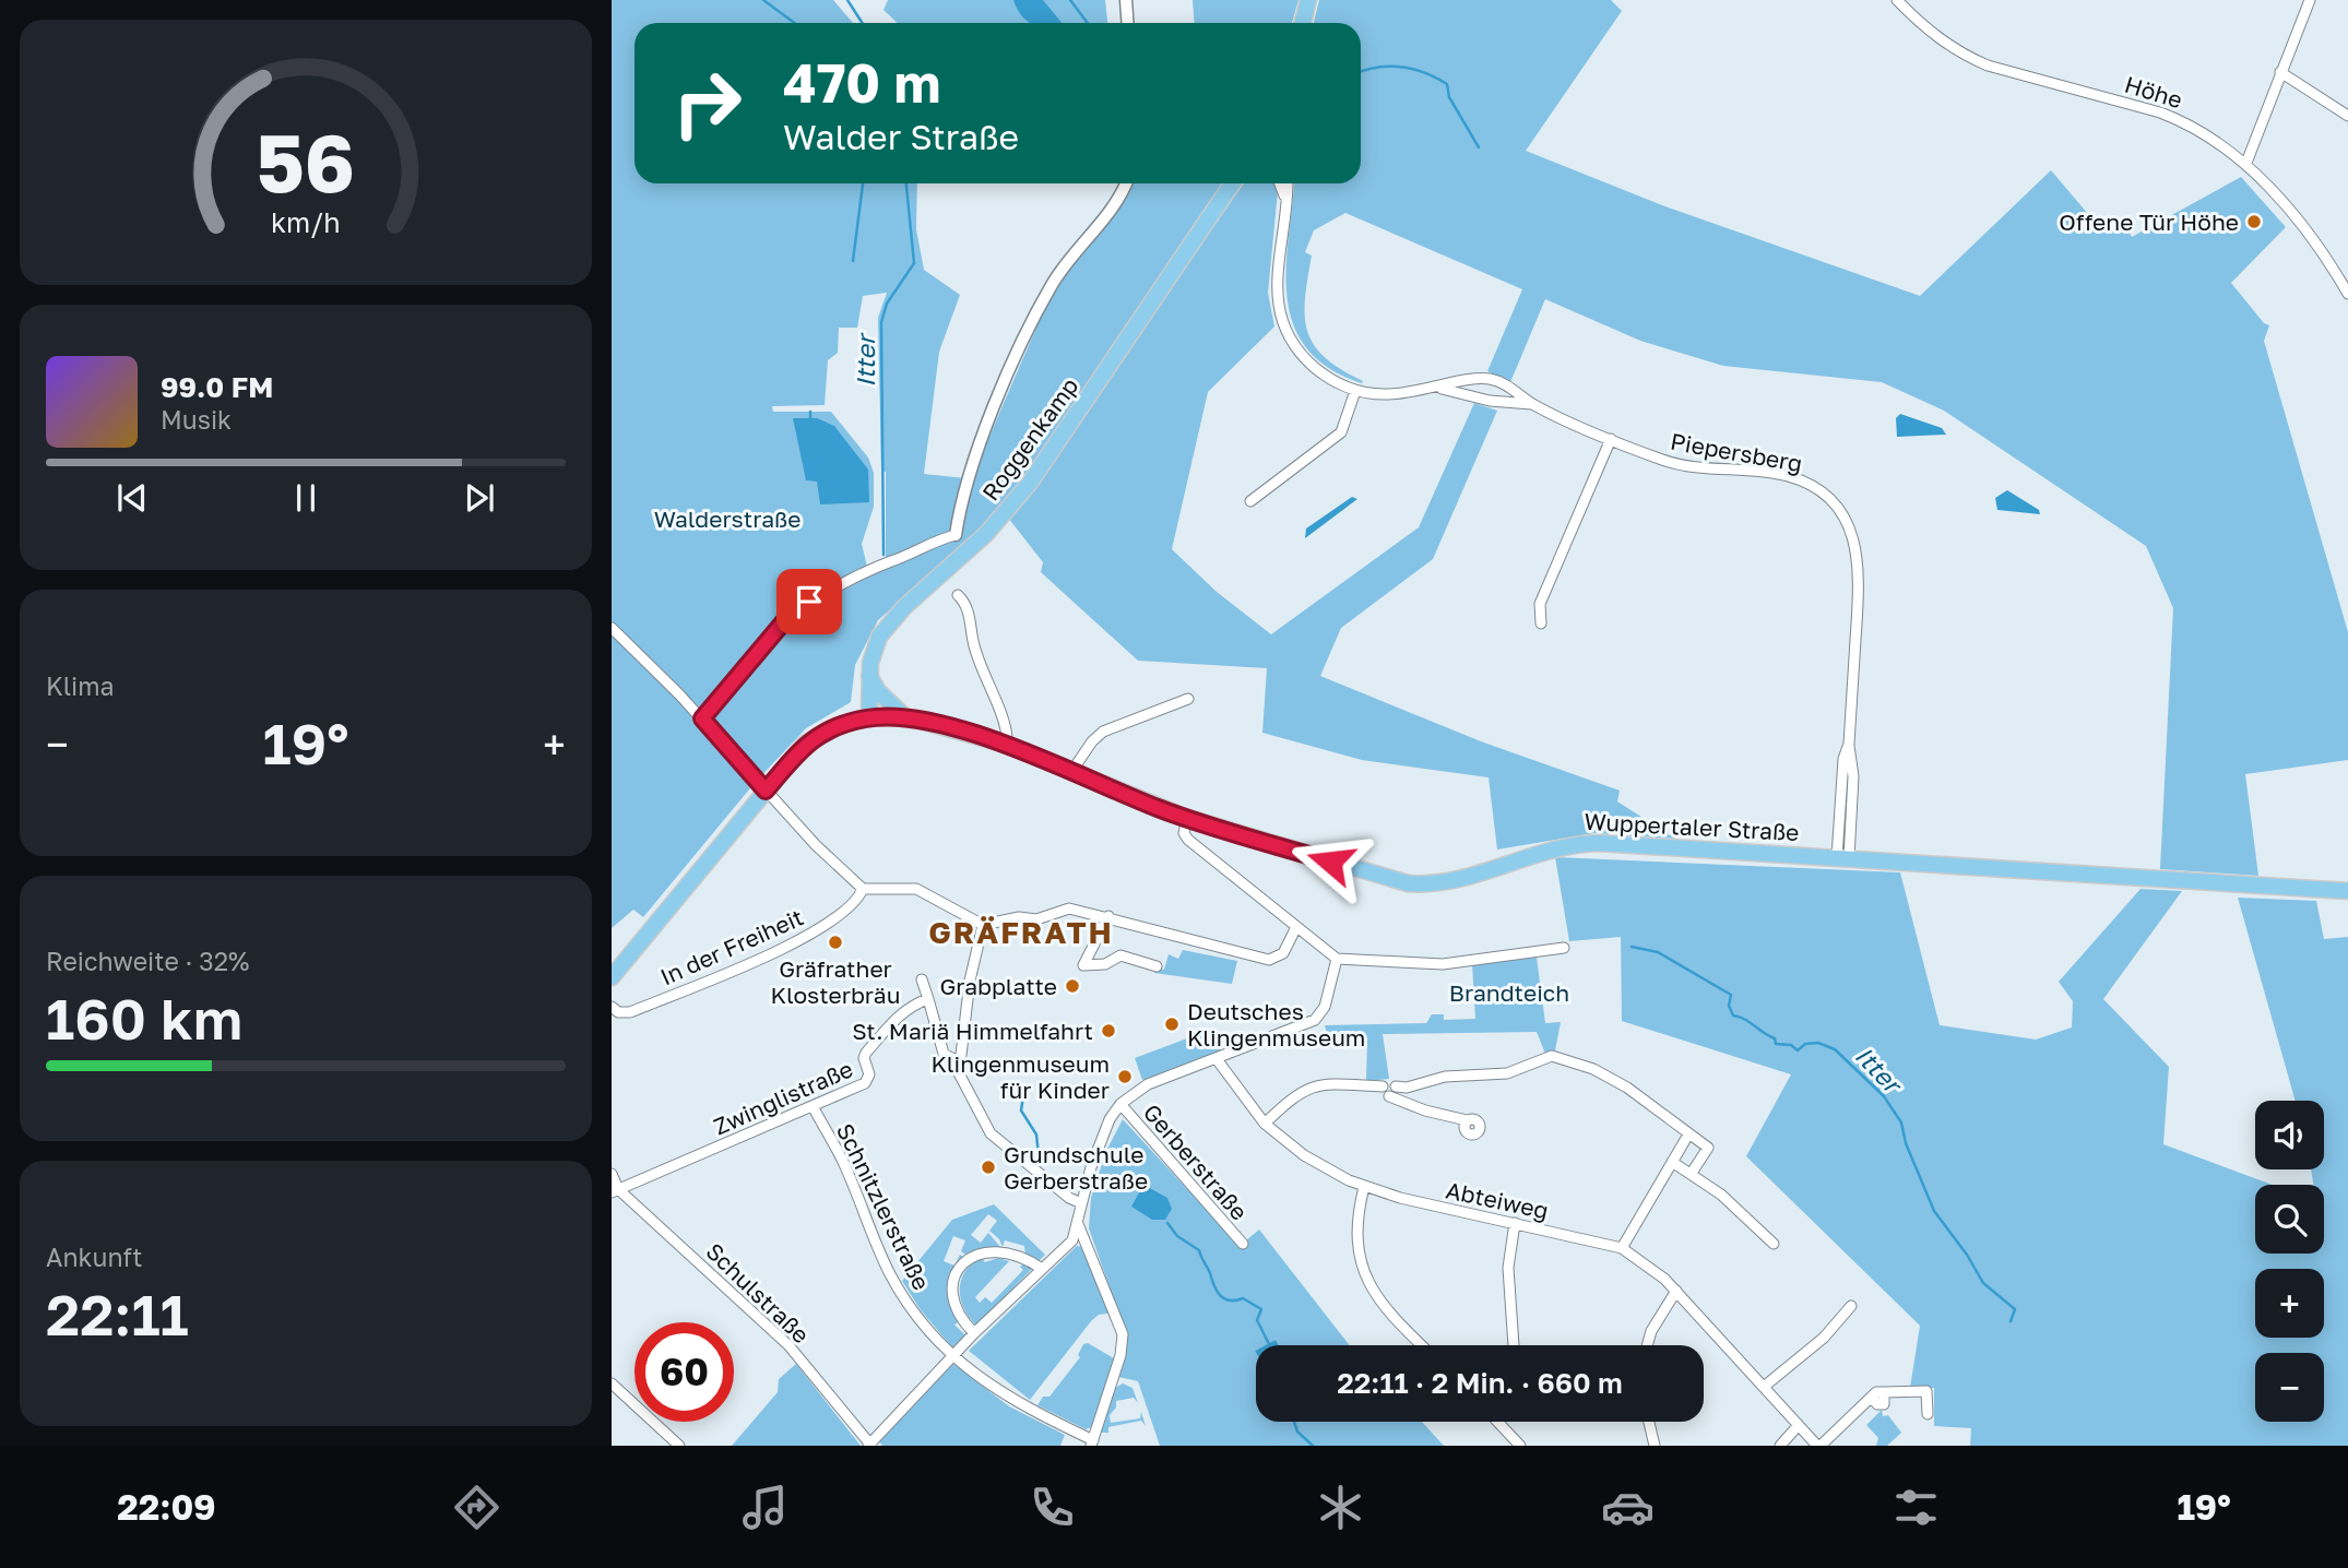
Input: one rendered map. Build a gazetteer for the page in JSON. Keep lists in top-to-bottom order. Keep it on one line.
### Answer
{"streets":{"main road":["Roggenkamp","Wuppertaler Straße"],"street":["Höhe","Piepersberg","In der Freiheit","Zwinglistraße","Gerberstraße","Abteiweg","Schnitzlerstraße","Schulstraße"]},"crossings":[["Roggenkamp","Wuppertaler Straße"],["Piepersberg","Wuppertaler Straße"],["Zwinglistraße","Schnitzlerstraße"],["Zwinglistraße","Schulstraße"],["Gerberstraße","Abteiweg"]],"districts":["GRÄFRATH"],"water":["Itter"],"parks":["Walderstraße","Brandteich"],"places":["Offene Tür Höhe","Gräfrather Klosterbräu","Grabplatte","Deutsches Klingenmuseum","St. Mariä Himmelfahrt","Klingenmuseum für Kinder","Grundschule Gerberstraße"],"page":{"turn":["470 m","Walder Straße"],"song":["99.0 FM","Musik"],"tile":["Klima",["Reichweite · 32%","160 km"],["Ankunft","22:11"]],"heat":["−","19°","+"],"map_buttons":["+","−"],"limit":"60","trip":"22:11 · 2 Min. · 660 m","tabs":["22:09","19°"],"gauge":["56","km/h"]}}
